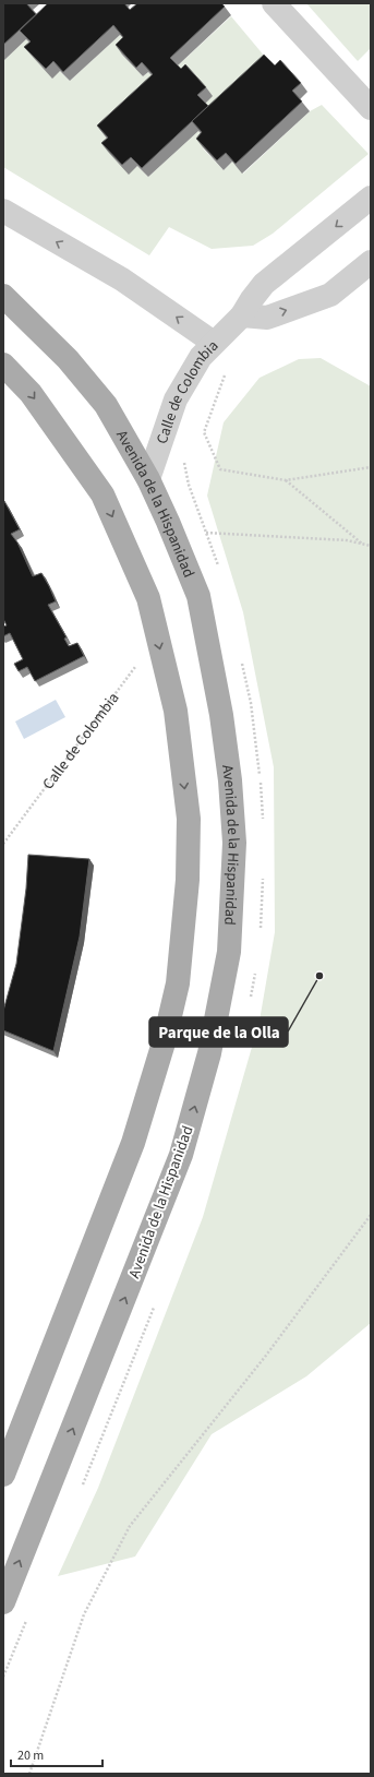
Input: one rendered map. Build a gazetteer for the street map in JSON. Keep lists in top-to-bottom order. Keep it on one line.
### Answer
{"streets":{"main road":["Avenida de la Hispanidad"],"street":["Calle de Colombia"]},"crossings":[["Calle de Colombia","Avenida de la Hispanidad"]],"places":["Parque de la Olla"],"scale_bar":"20 m"}
